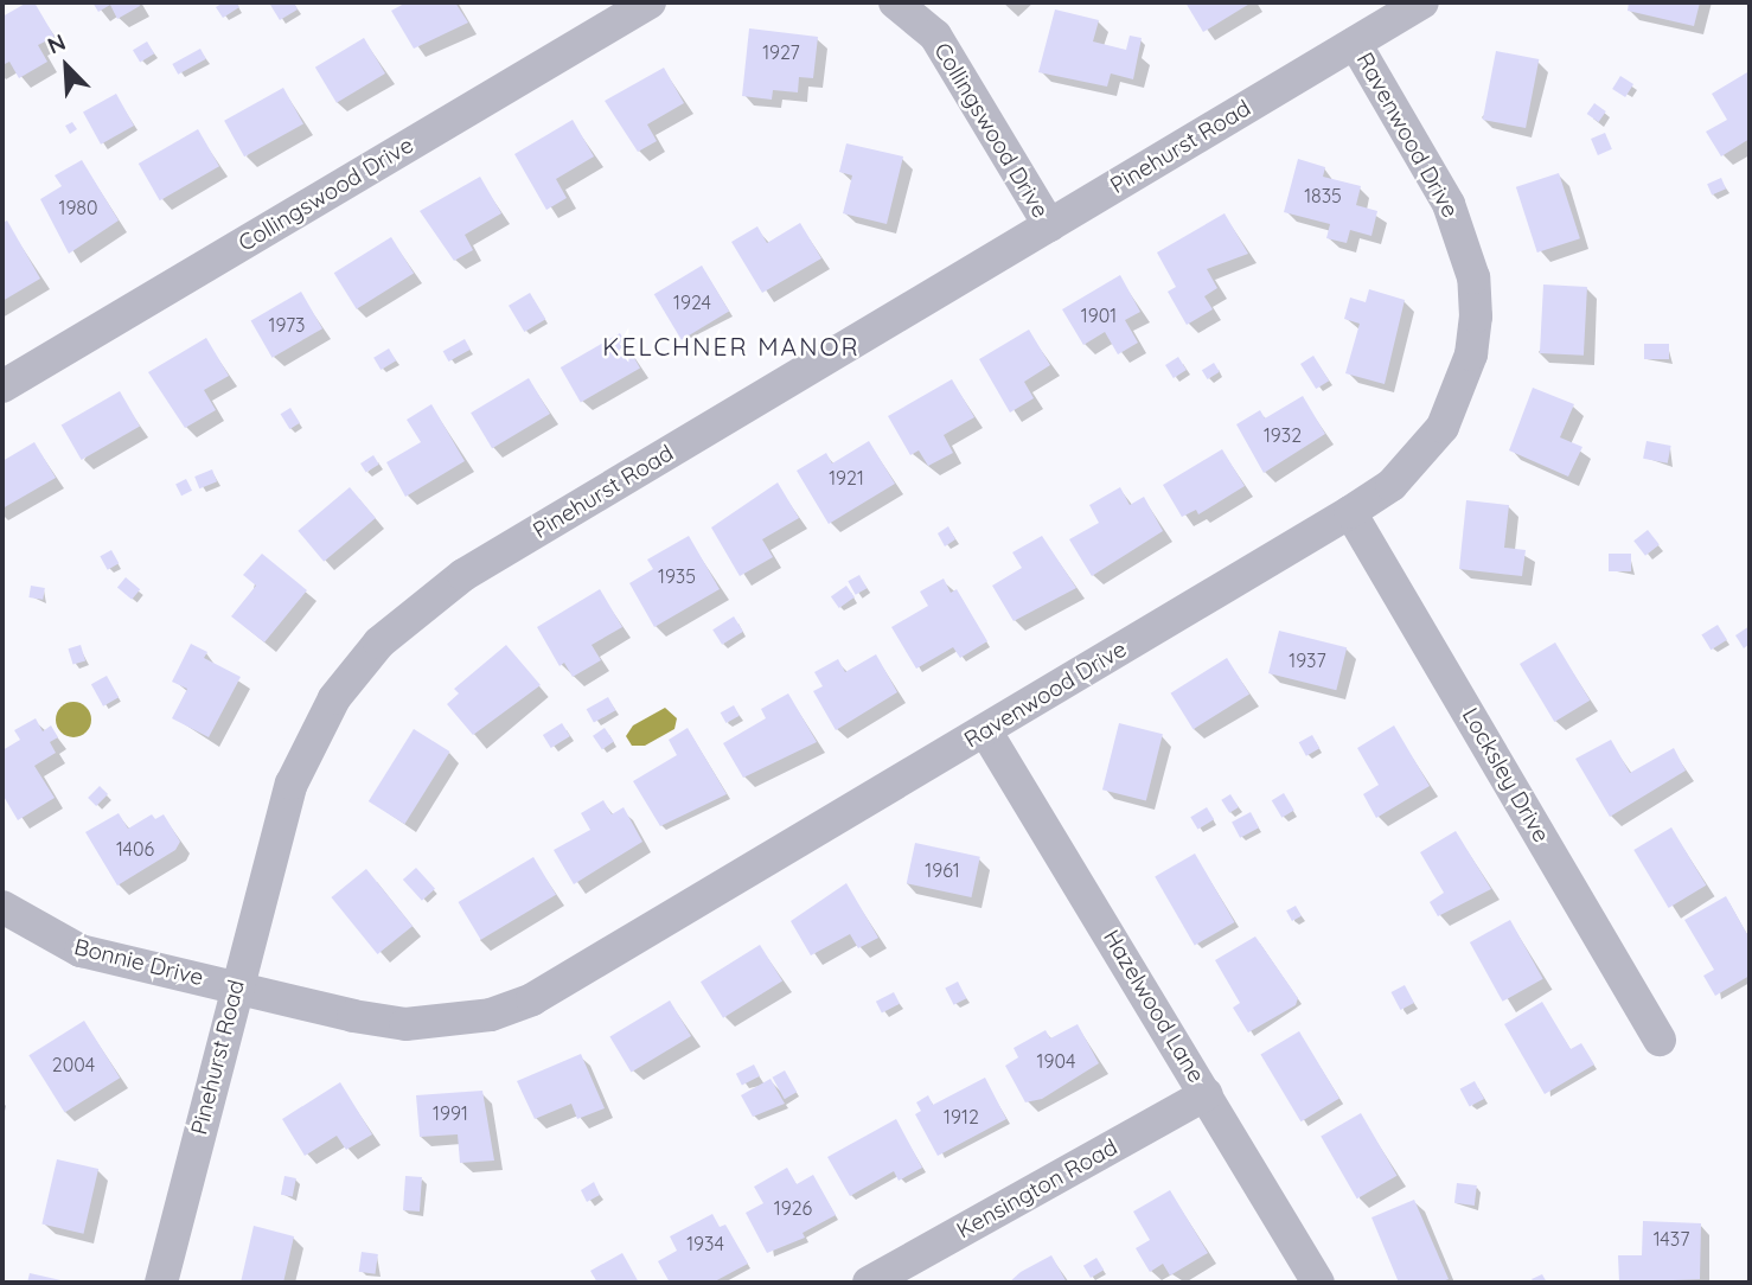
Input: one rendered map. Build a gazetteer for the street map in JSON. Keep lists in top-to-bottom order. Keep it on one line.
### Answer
{"streets":{"street":["Collingswood Drive","Ravenwood Drive","Pinehurst Road","Locksley Drive","Bonnie Drive","Hazelwood Lane","Kensington Road"]},"crossings":[["Collingswood Drive","Pinehurst Road"],["Ravenwood Drive","Pinehurst Road"],["Ravenwood Drive","Locksley Drive"],["Ravenwood Drive","Bonnie Drive"],["Ravenwood Drive","Hazelwood Lane"],["Pinehurst Road","Bonnie Drive"],["Hazelwood Lane","Kensington Road"]],"districts":["KELCHNER MANOR"],"house_numbers":["1927","1835","1980","1924","1901","1973","1932","1921","1935","1937","1406","1961","1904","2004","1991","1912","1926","1437","1934"],"north":"top left"}
